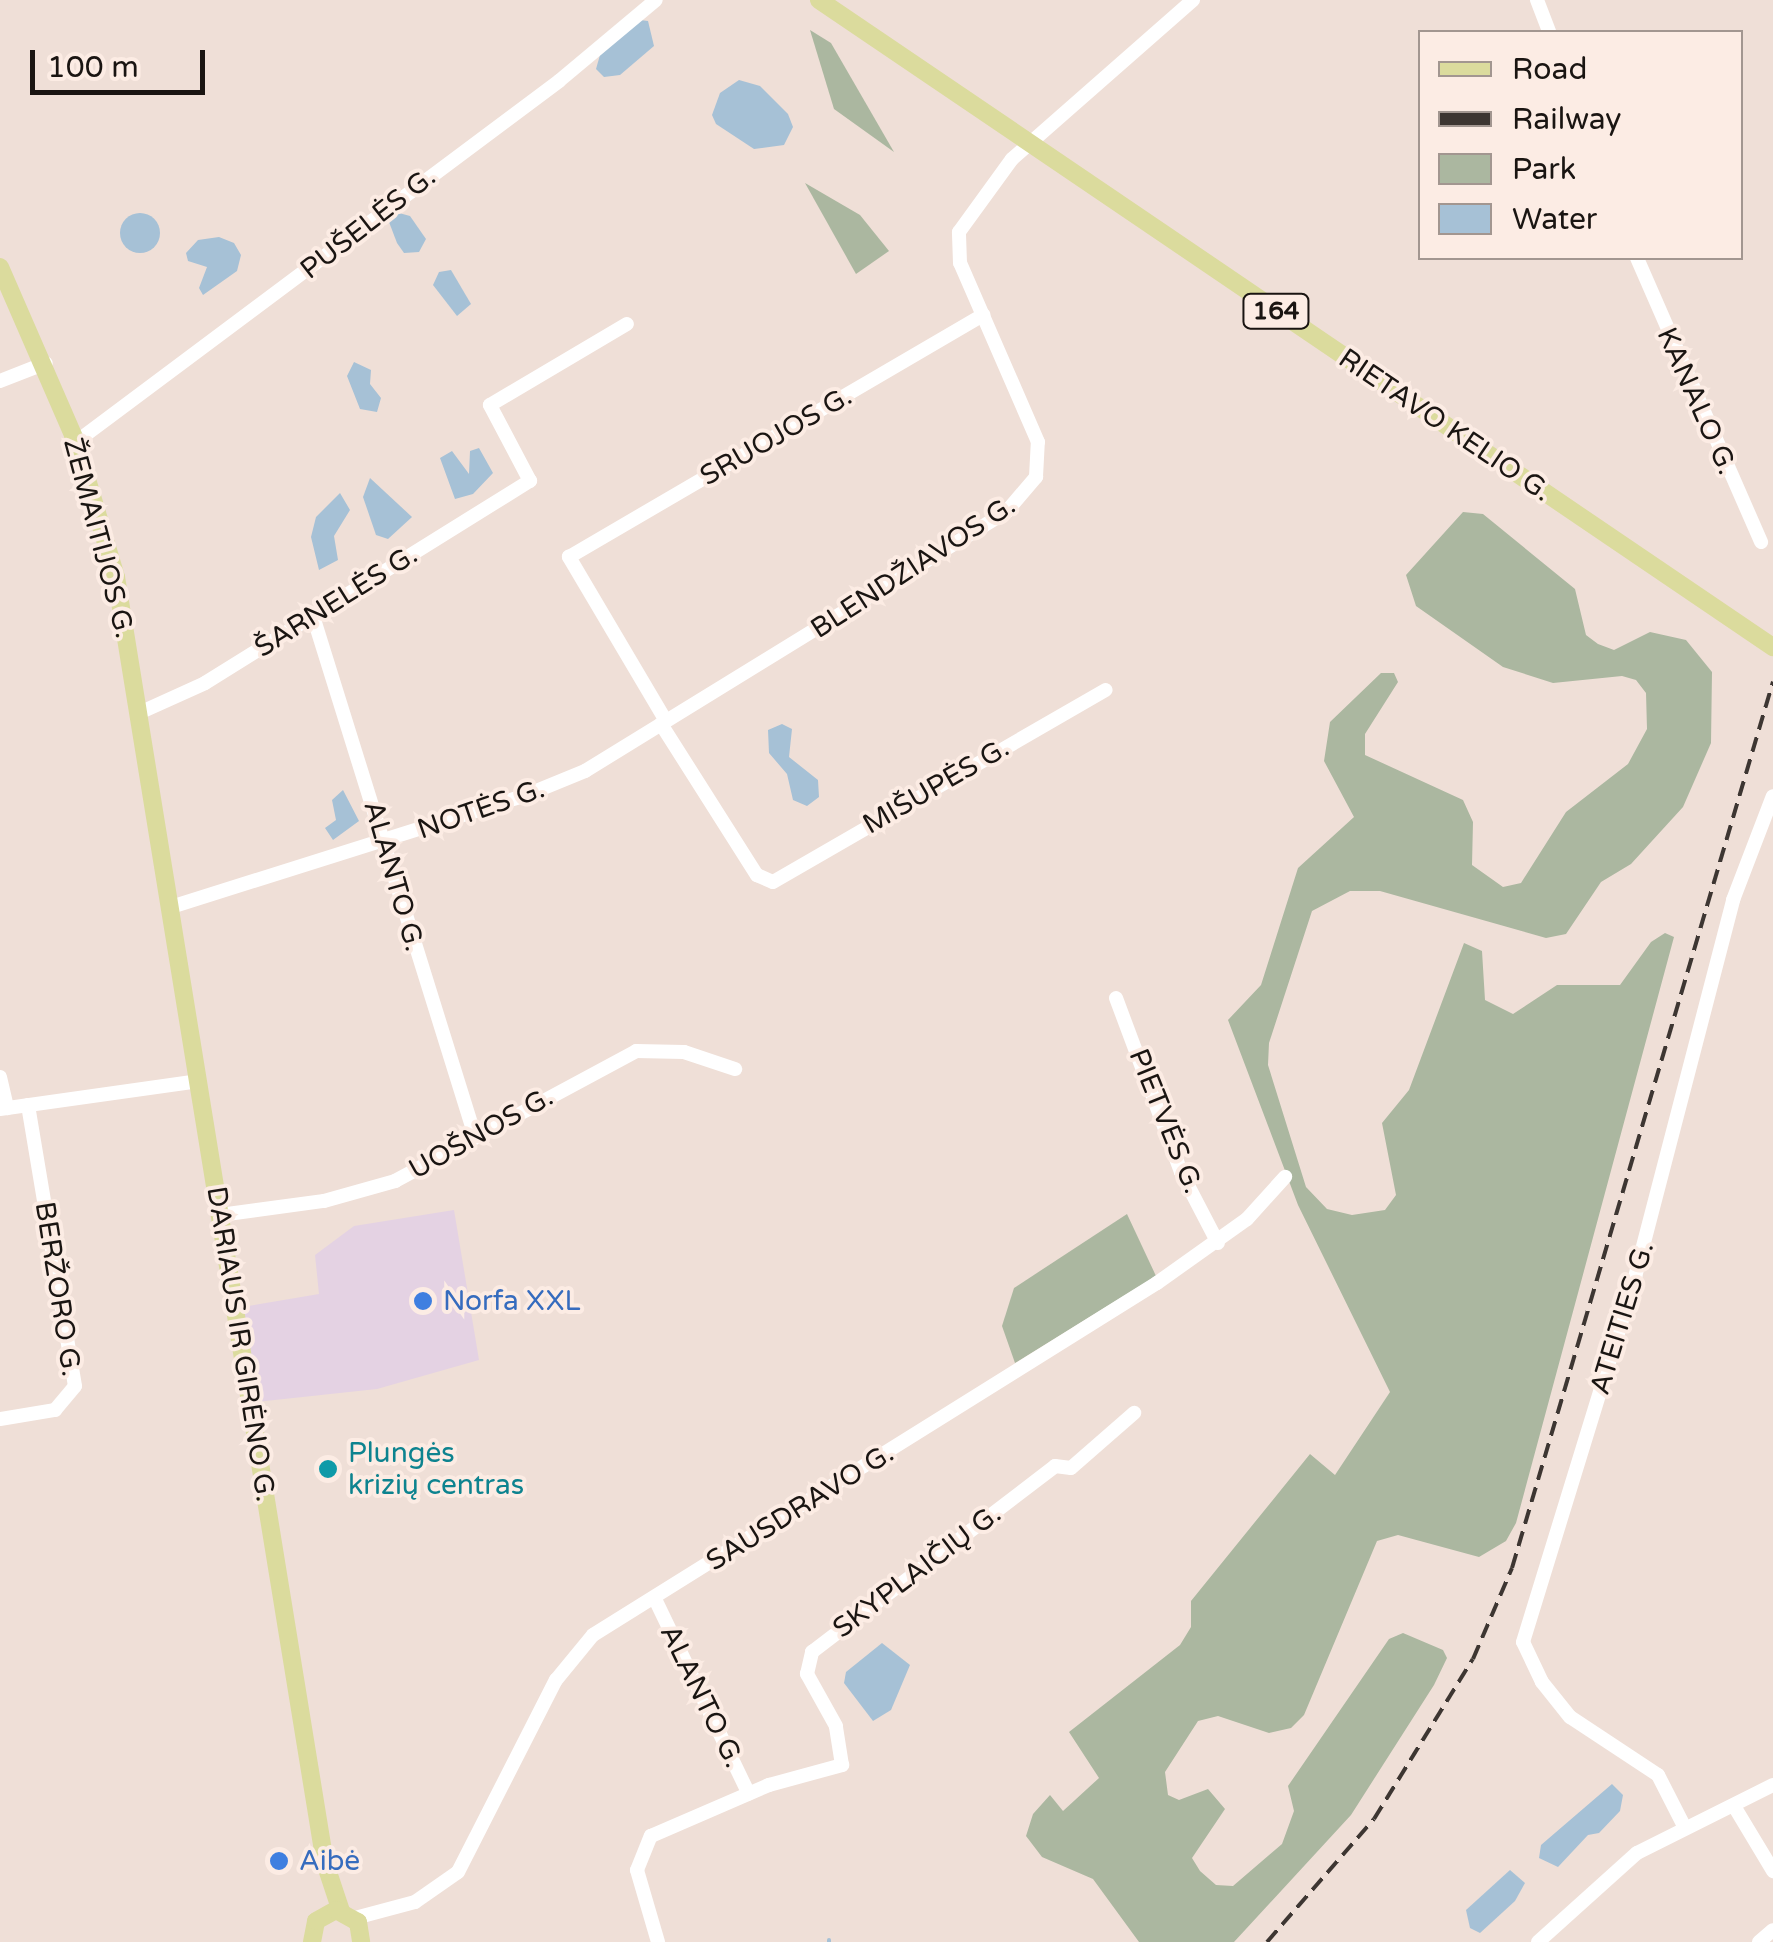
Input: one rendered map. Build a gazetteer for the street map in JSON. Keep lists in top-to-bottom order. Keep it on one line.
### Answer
{"streets":{"main road":["164","RIETAVO KELIO G.","ŽEMAITIJOS G.","DARIAUS IR GIRĖNO G."],"street":["PUŠELĖS G.","KANALO G.","SRUOJOS G.","BLENDŽIAVOS G.","ŠARNELĖS G.","MIŠUPĖS G.","NOTĖS G.","ALANTO G.","PIETVĖS G.","UOŠNOS G.","BERŽORO G.","ATEITIES G.","SAUSDRAVO G.","SKYPLAIČIŲ G."]},"crossings":[["PUŠELĖS G.","ŽEMAITIJOS G."],["RIETAVO KELIO G.","BLENDŽIAVOS G."],["SRUOJOS G.","BLENDŽIAVOS G."],["SRUOJOS G.","MIŠUPĖS G."],["SRUOJOS G.","NOTĖS G."],["ŽEMAITIJOS G.","ŠARNELĖS G."],["ŽEMAITIJOS G.","DARIAUS IR GIRĖNO G."],["BLENDŽIAVOS G.","MIŠUPĖS G."],["BLENDŽIAVOS G.","NOTĖS G."],["ŠARNELĖS G.","ALANTO G."],["MIŠUPĖS G.","NOTĖS G."],["NOTĖS G.","ALANTO G."],["NOTĖS G.","DARIAUS IR GIRĖNO G."],["ALANTO G.","UOŠNOS G."],["ALANTO G.","SAUSDRAVO G."],["ALANTO G.","SKYPLAIČIŲ G."],["PIETVĖS G.","SAUSDRAVO G."],["UOŠNOS G.","DARIAUS IR GIRĖNO G."],["DARIAUS IR GIRĖNO G.","SAUSDRAVO G."]],"places":["Norfa XXL","Plungės krizių centras","Aibė"],"legend":["Road","Railway","Park","Water"],"scale_bar":"100 m"}
